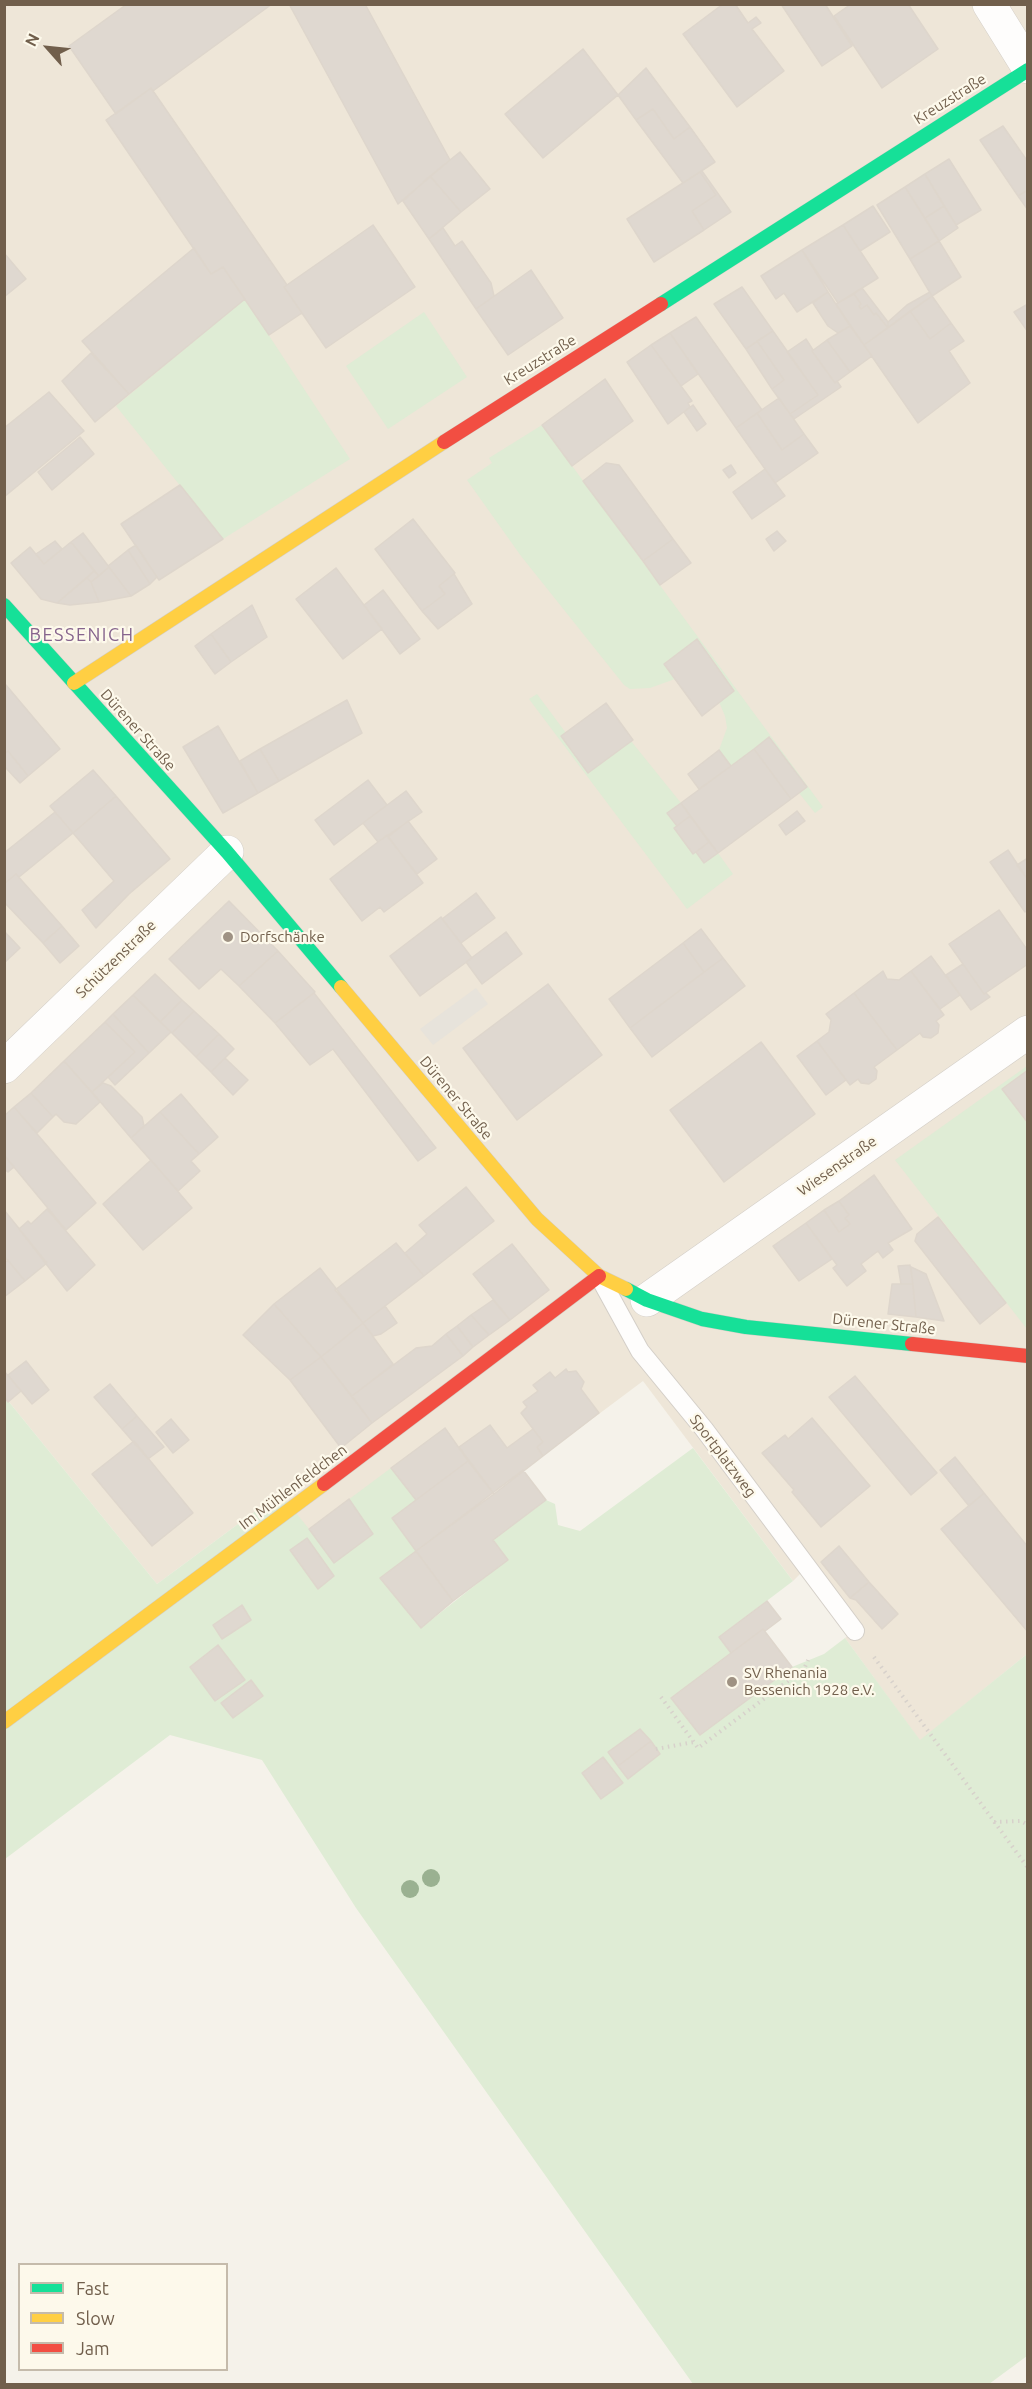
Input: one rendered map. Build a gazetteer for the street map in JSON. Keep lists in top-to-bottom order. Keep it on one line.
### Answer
{"streets":{"street":["Kreuzstraße","Dürener Straße","Schützenstraße","Wiesenstraße","Im Mühlenfeldchen"],"lane":["Sportplatzweg"]},"crossings":[["Kreuzstraße","Dürener Straße"],["Dürener Straße","Schützenstraße"],["Dürener Straße","Wiesenstraße"],["Dürener Straße","Sportplatzweg"],["Dürener Straße","Im Mühlenfeldchen"],["Sportplatzweg","Im Mühlenfeldchen"]],"districts":["BESSENICH"],"places":["Dorfschänke","SV Rhenania Bessenich 1928 e.V."],"legend":["Fast","Slow","Jam"],"north":"top left"}
